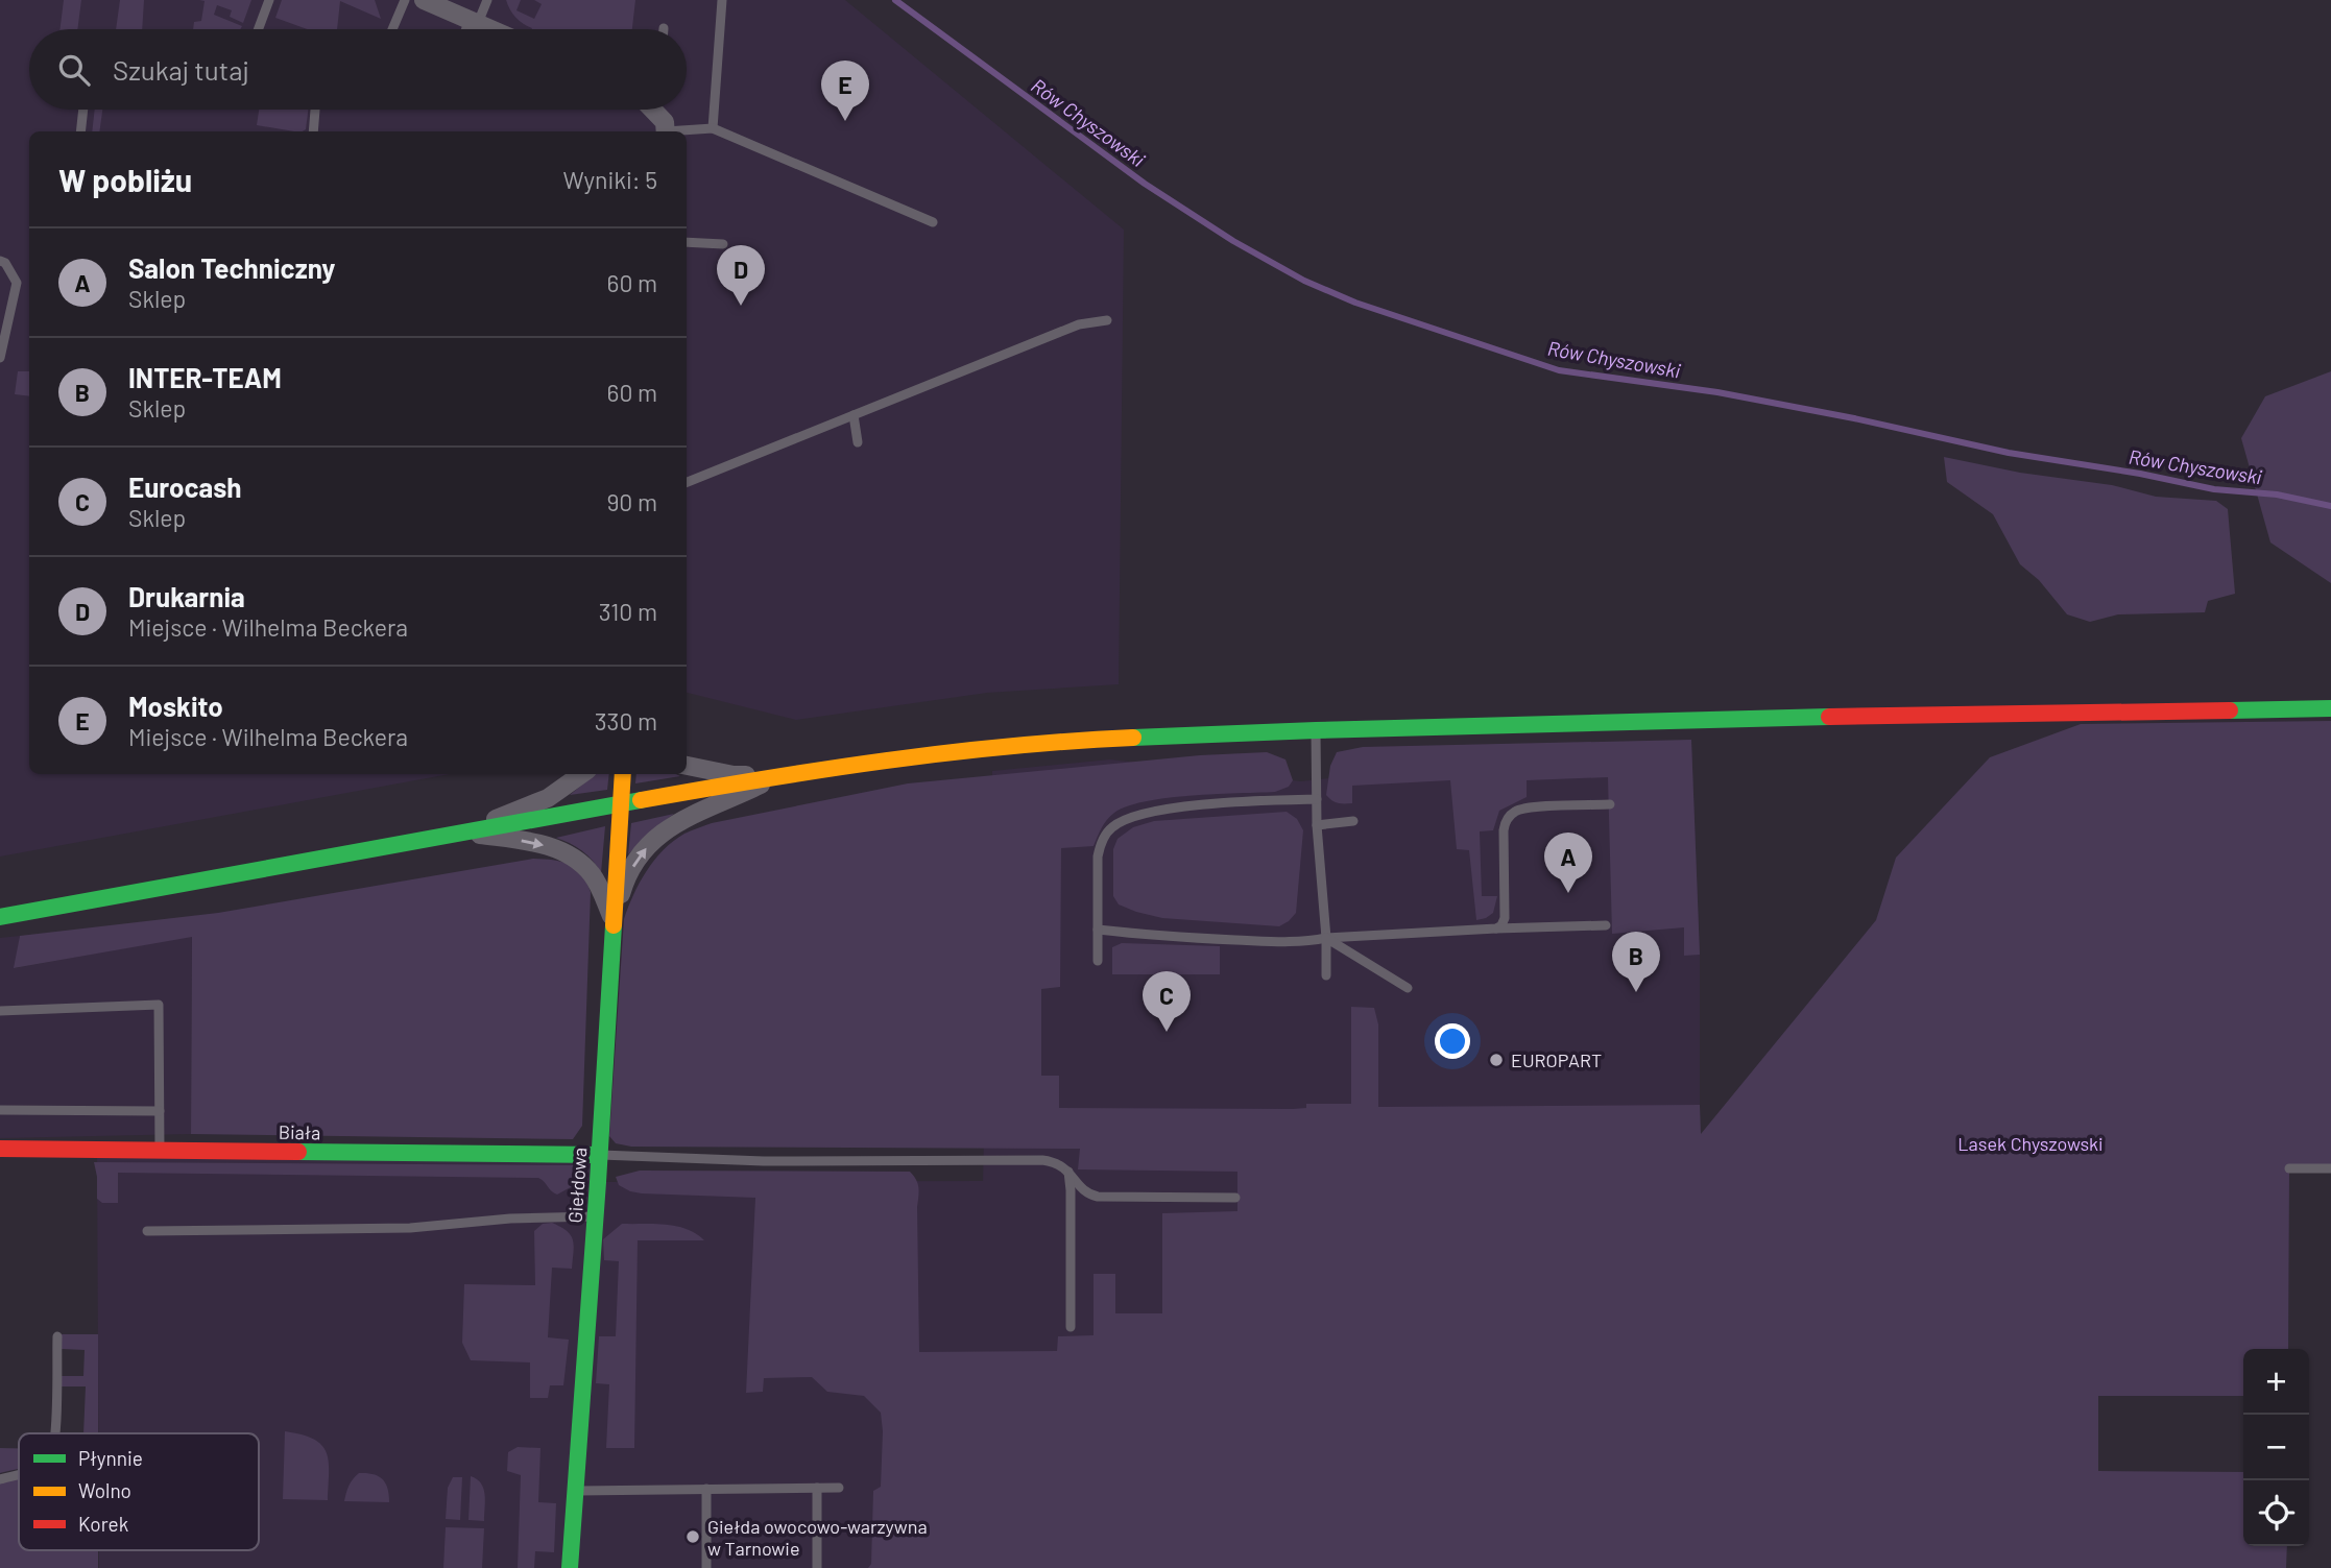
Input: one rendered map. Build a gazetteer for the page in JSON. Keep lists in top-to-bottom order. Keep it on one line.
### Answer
{"streets":{"main road":["Biała","Giełdowa"]},"crossings":[["Biała","Giełdowa"]],"water":["Rów Chyszowski"],"parks":["Lasek Chyszowski"],"places":["EUROPART","Giełda owocowo-warzywna w Tarnowie"],"legend":["Płynnie","Wolno","Korek"],"page":{"search":"Szukaj tutaj","pins":["E","D","A","B","C"],"heading":["W pobliżu","Wyniki: 5"],"list":[{"mark":"A","name":"Salon Techniczny","note":"Sklep","value":"60 m"},{"mark":"B","name":"INTER-TEAM","note":"Sklep","value":"60 m"},{"mark":"C","name":"Eurocash","note":"Sklep","value":"90 m"},{"mark":"D","name":"Drukarnia","note":"Miejsce · Wilhelma Beckera","value":"310 m"},{"mark":"E","name":"Moskito","note":"Miejsce · Wilhelma Beckera","value":"330 m"}],"map_buttons":["+","−"]}}
